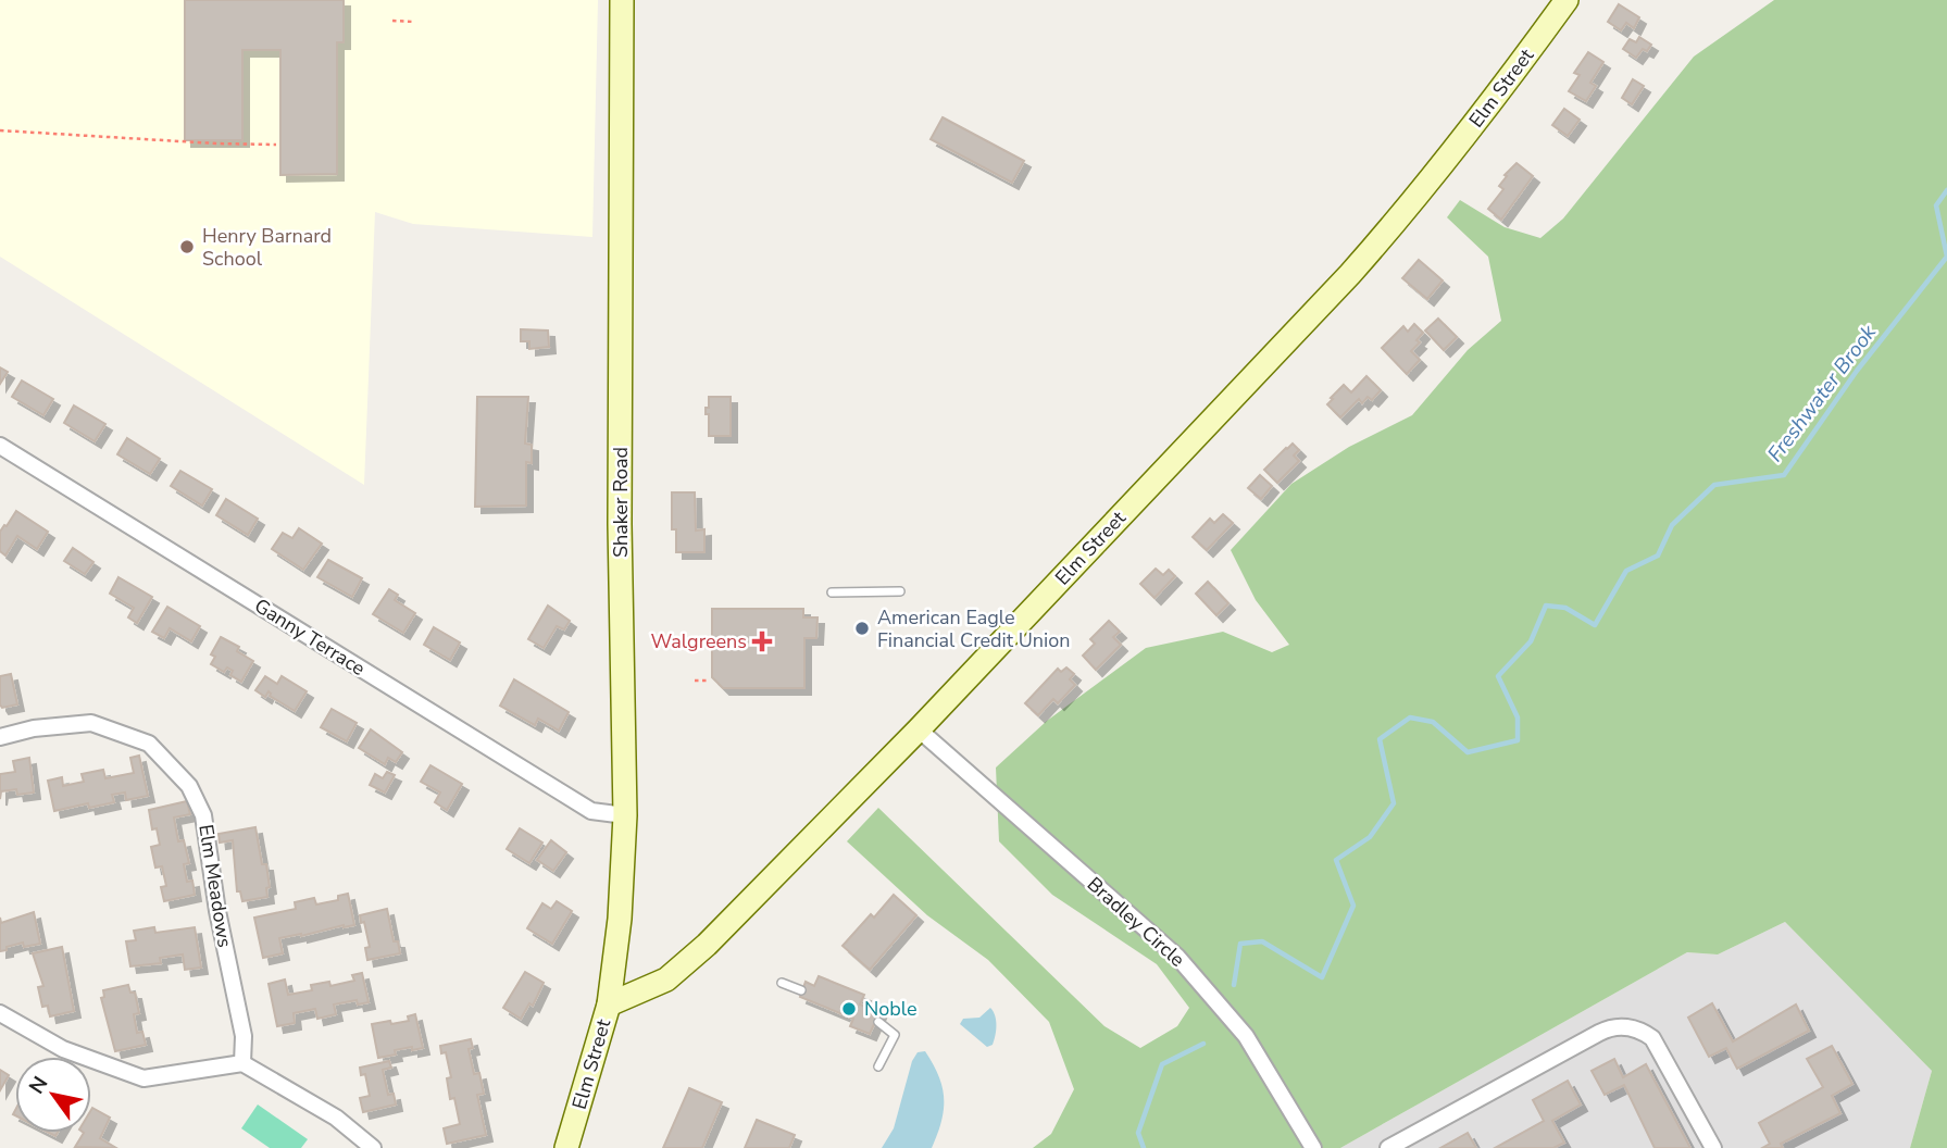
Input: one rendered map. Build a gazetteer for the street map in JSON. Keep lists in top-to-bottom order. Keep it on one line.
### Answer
{"streets":{"street":["Elm Street","Shaker Road","Ganny Terrace","Elm Meadows","Bradley Circle"]},"crossings":[["Elm Street","Shaker Road"],["Elm Street","Bradley Circle"],["Shaker Road","Ganny Terrace"]],"water":["Freshwater Brook"],"places":{"other":["Henry Barnard School","American Eagle Financial Credit Union","Noble"],"health":["Walgreens"]},"north":"top left"}
